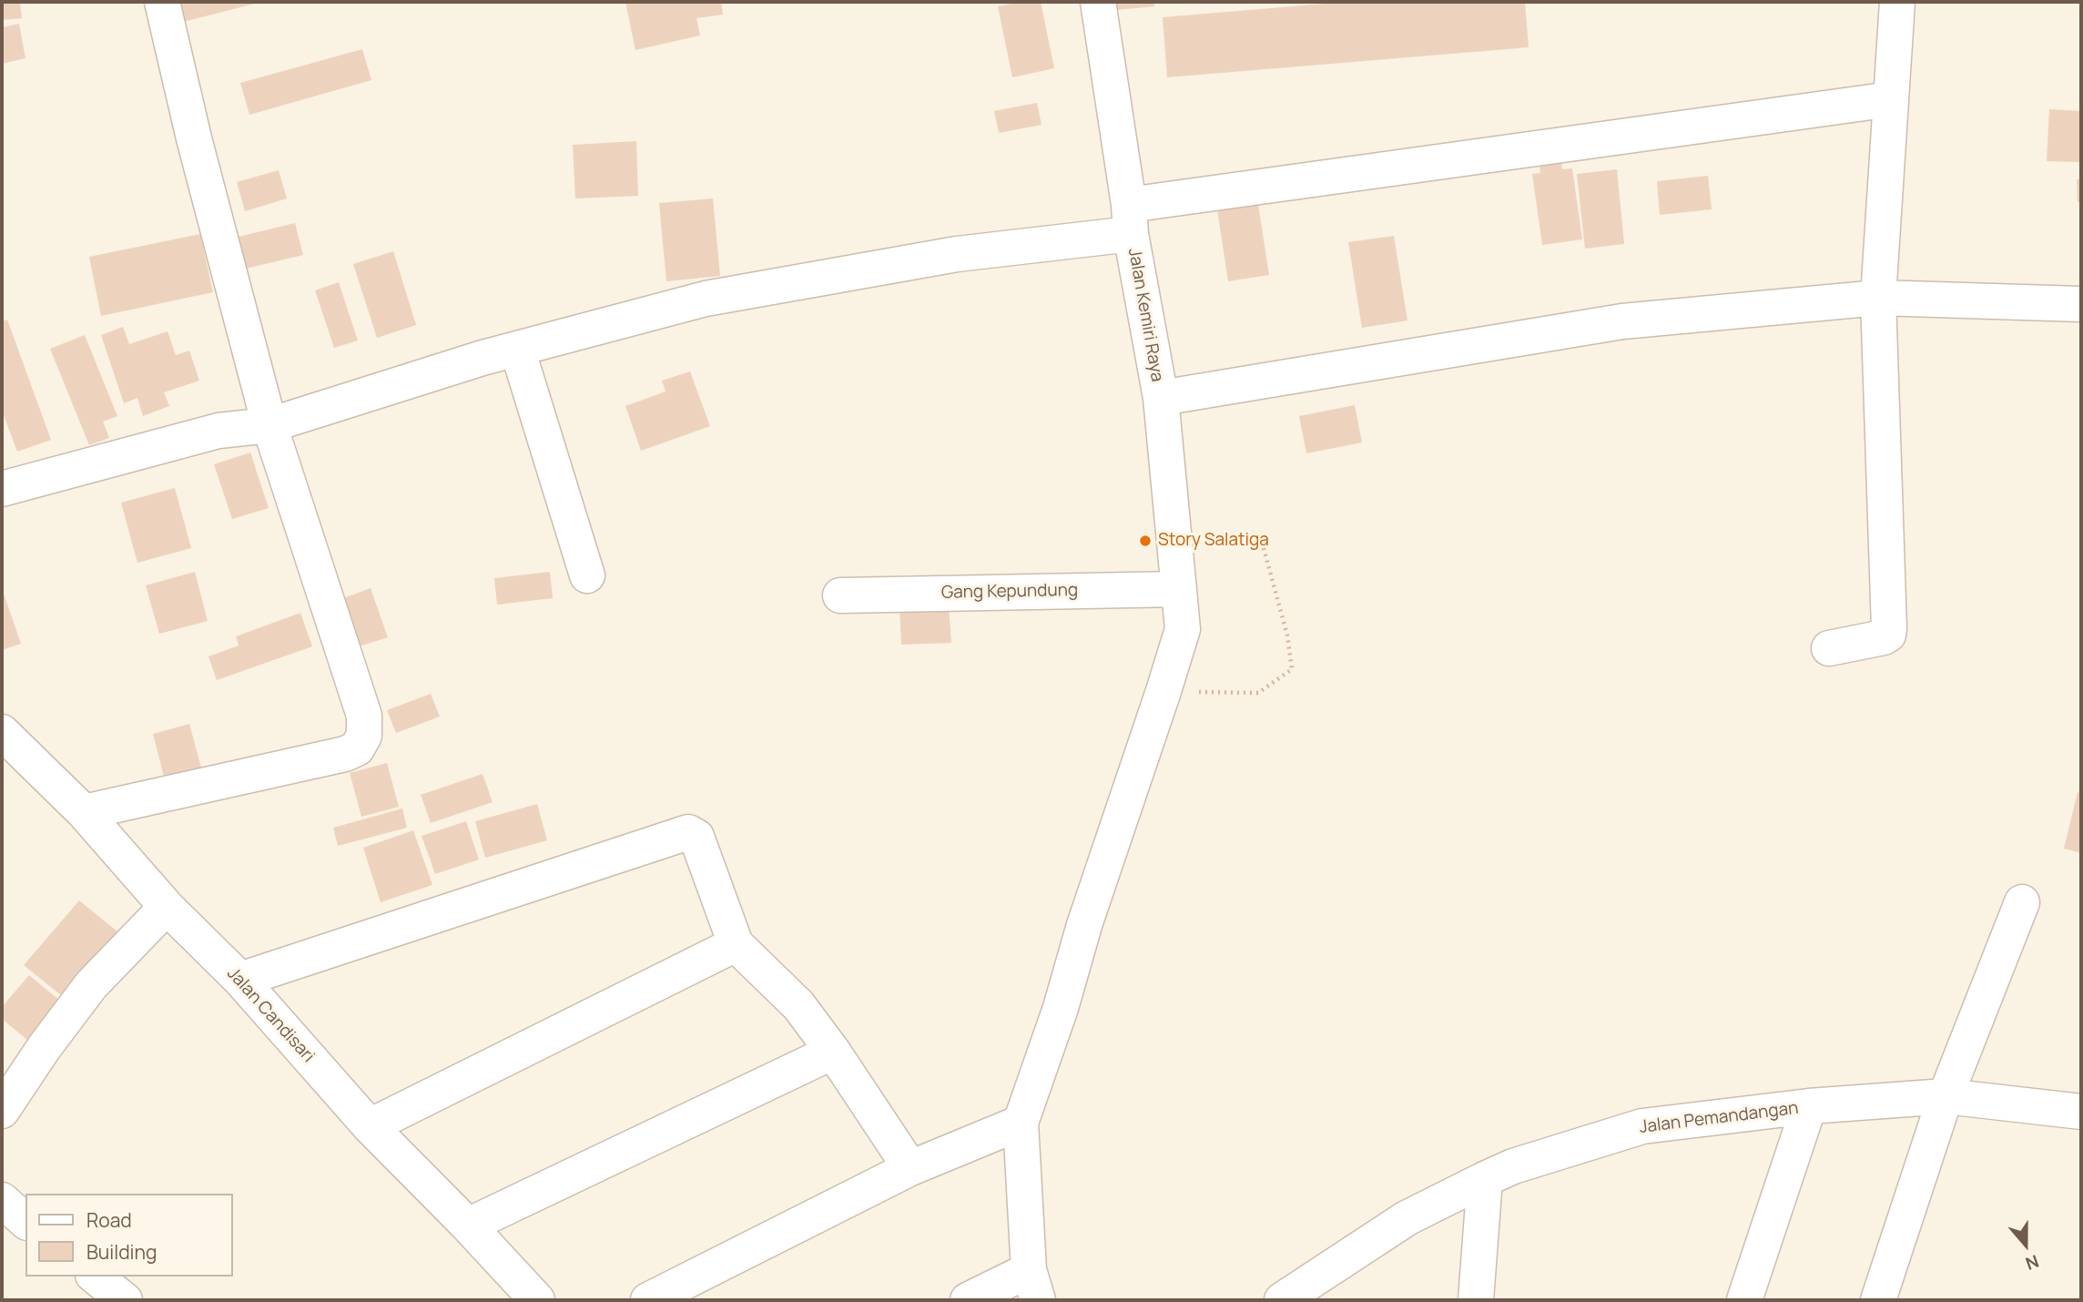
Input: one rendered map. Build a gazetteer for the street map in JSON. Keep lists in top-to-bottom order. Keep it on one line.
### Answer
{"streets":{"street":["Jalan Kemiri Raya","Gang Kepundung","Jalan Candisari","Jalan Pemandangan"]},"crossings":[["Jalan Kemiri Raya","Gang Kepundung"]],"places":["Story Salatiga"],"legend":["Road","Building"],"north":"bottom"}
